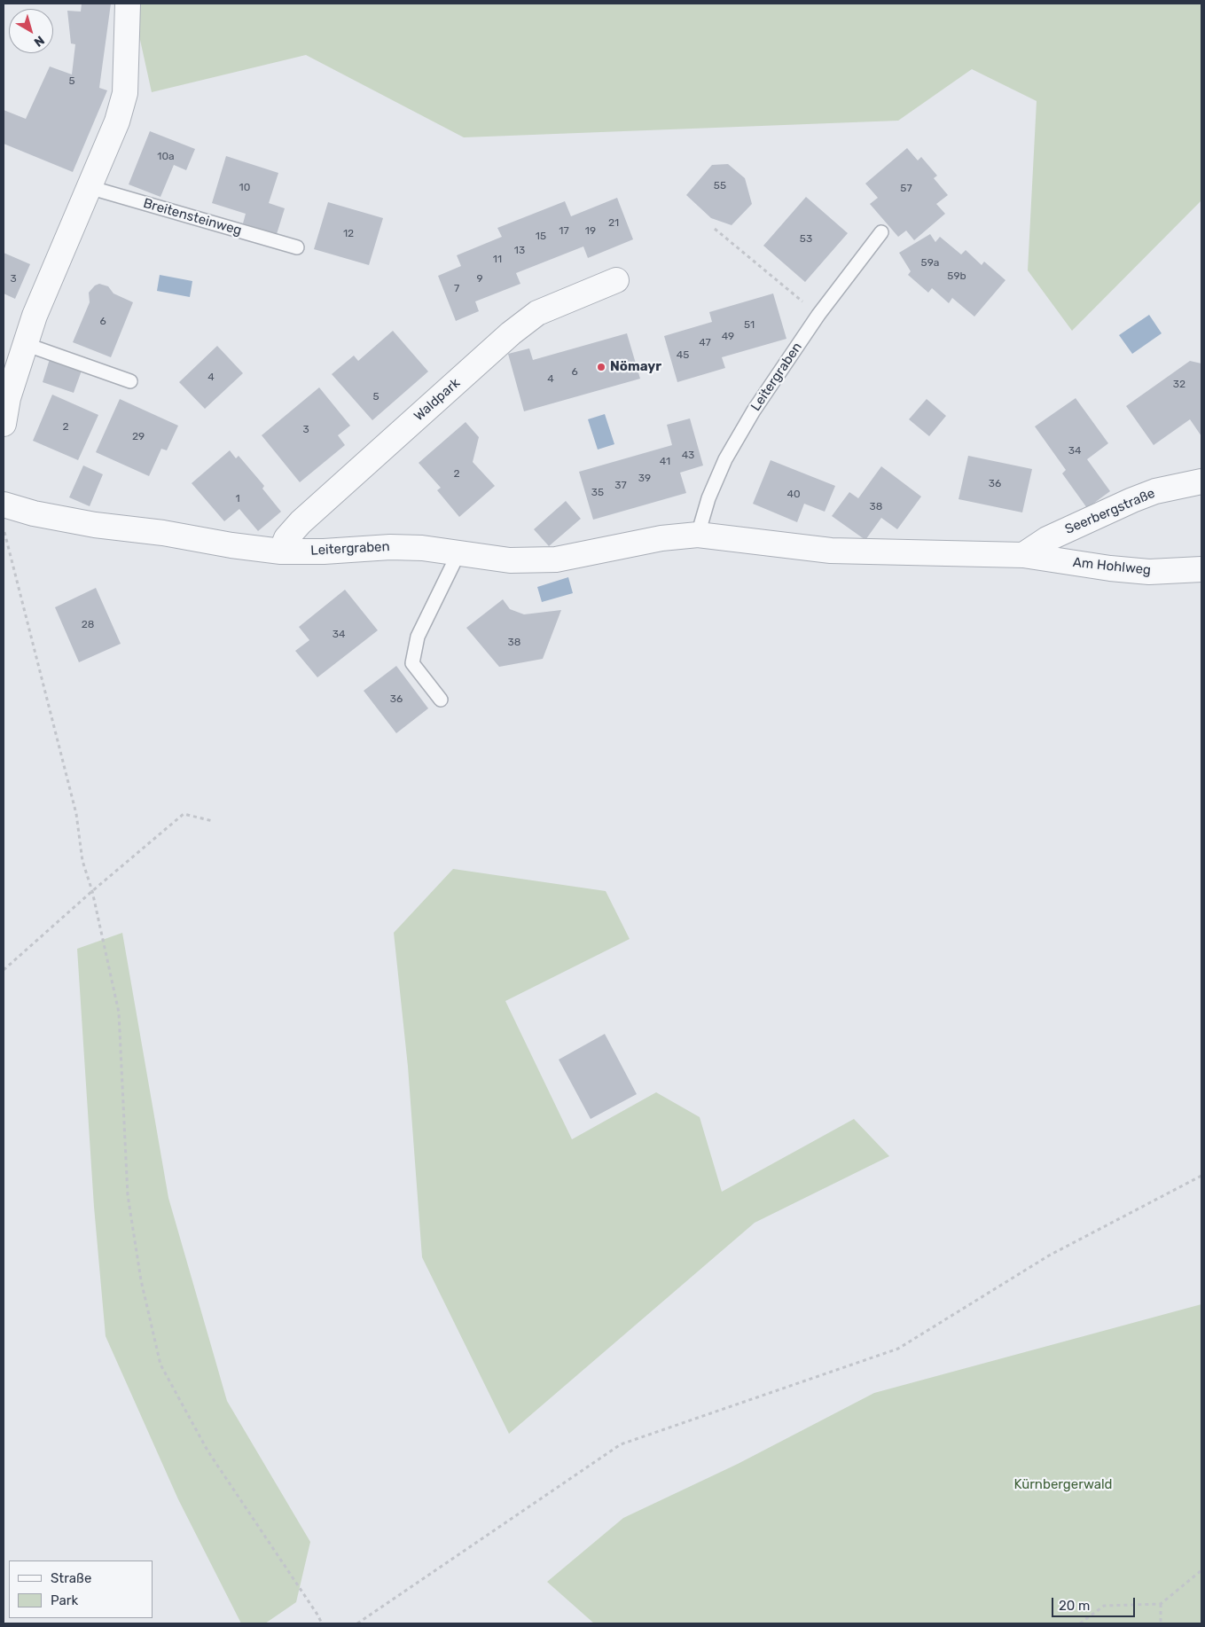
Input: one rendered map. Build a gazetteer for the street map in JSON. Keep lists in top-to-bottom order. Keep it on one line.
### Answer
{"streets":{"street":["Leitergraben","Waldpark","Seerbergstraße","Am Hohlweg"],"lane":["Breitensteinweg"]},"crossings":[["Leitergraben","Waldpark"],["Leitergraben","Seerbergstraße"],["Leitergraben","Am Hohlweg"],["Seerbergstraße","Am Hohlweg"]],"parks":["Kürnbergerwald"],"places":["Nömayr"],"house_numbers":["5","10a","55","10","57","21","17","19","12","15","53","13","11","59a","59b","3","9","7","6","51","49","47","45","6","4","4","32","5","2","3","29","34","43","41","2","39","36","37","35","40","1","38","28","34","38","36"],"legend":["Straße","Park"],"scale_bar":"20 m","north":"bottom right"}
